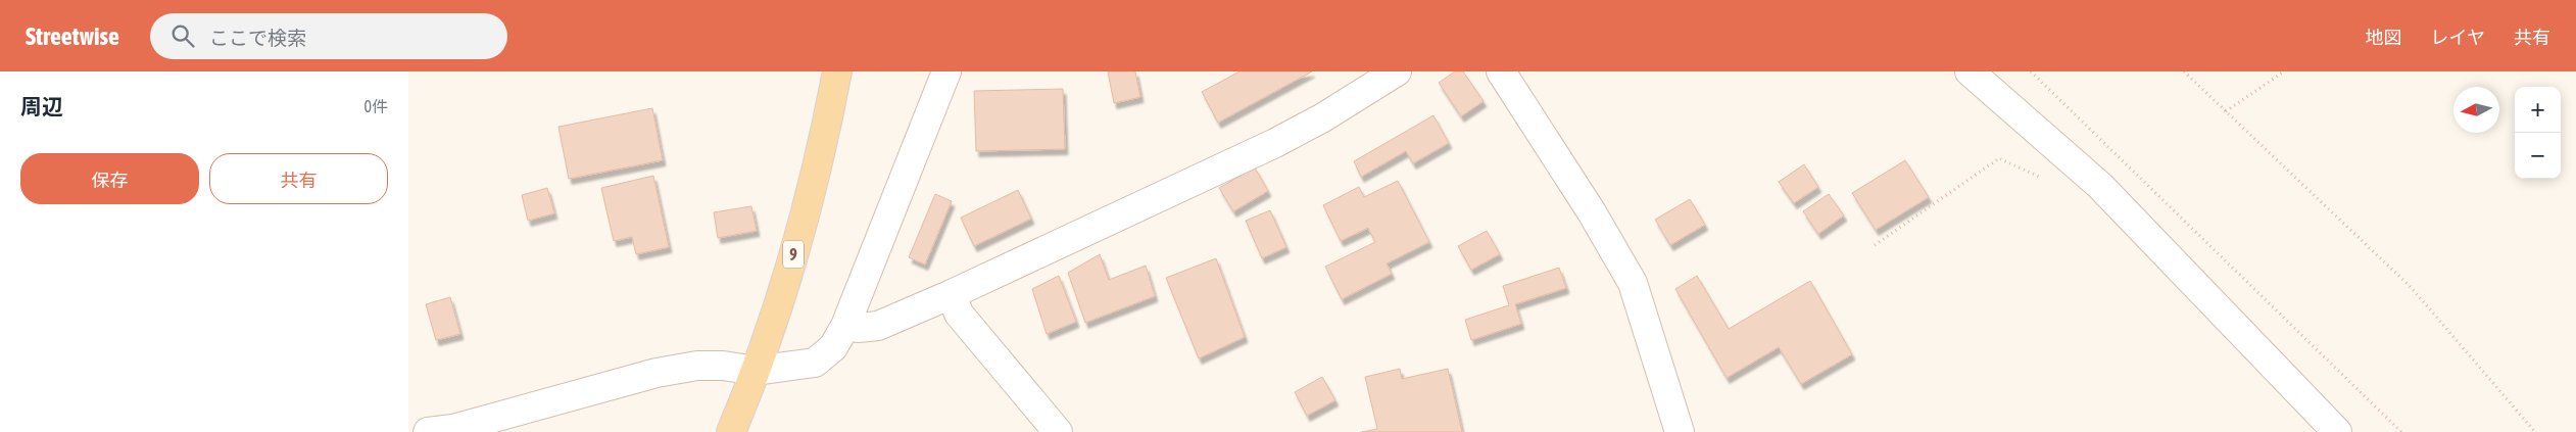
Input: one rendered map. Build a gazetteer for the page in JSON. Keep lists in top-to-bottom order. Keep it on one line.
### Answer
{"streets":{"main road":["9"]},"north":"left","page":{"header":"Streetwise","search":"ここで検索","nav":["地図","レイヤ","共有"],"heading":["周辺","0件"],"map_buttons":["+","−"],"buttons":["保存","共有"]}}
